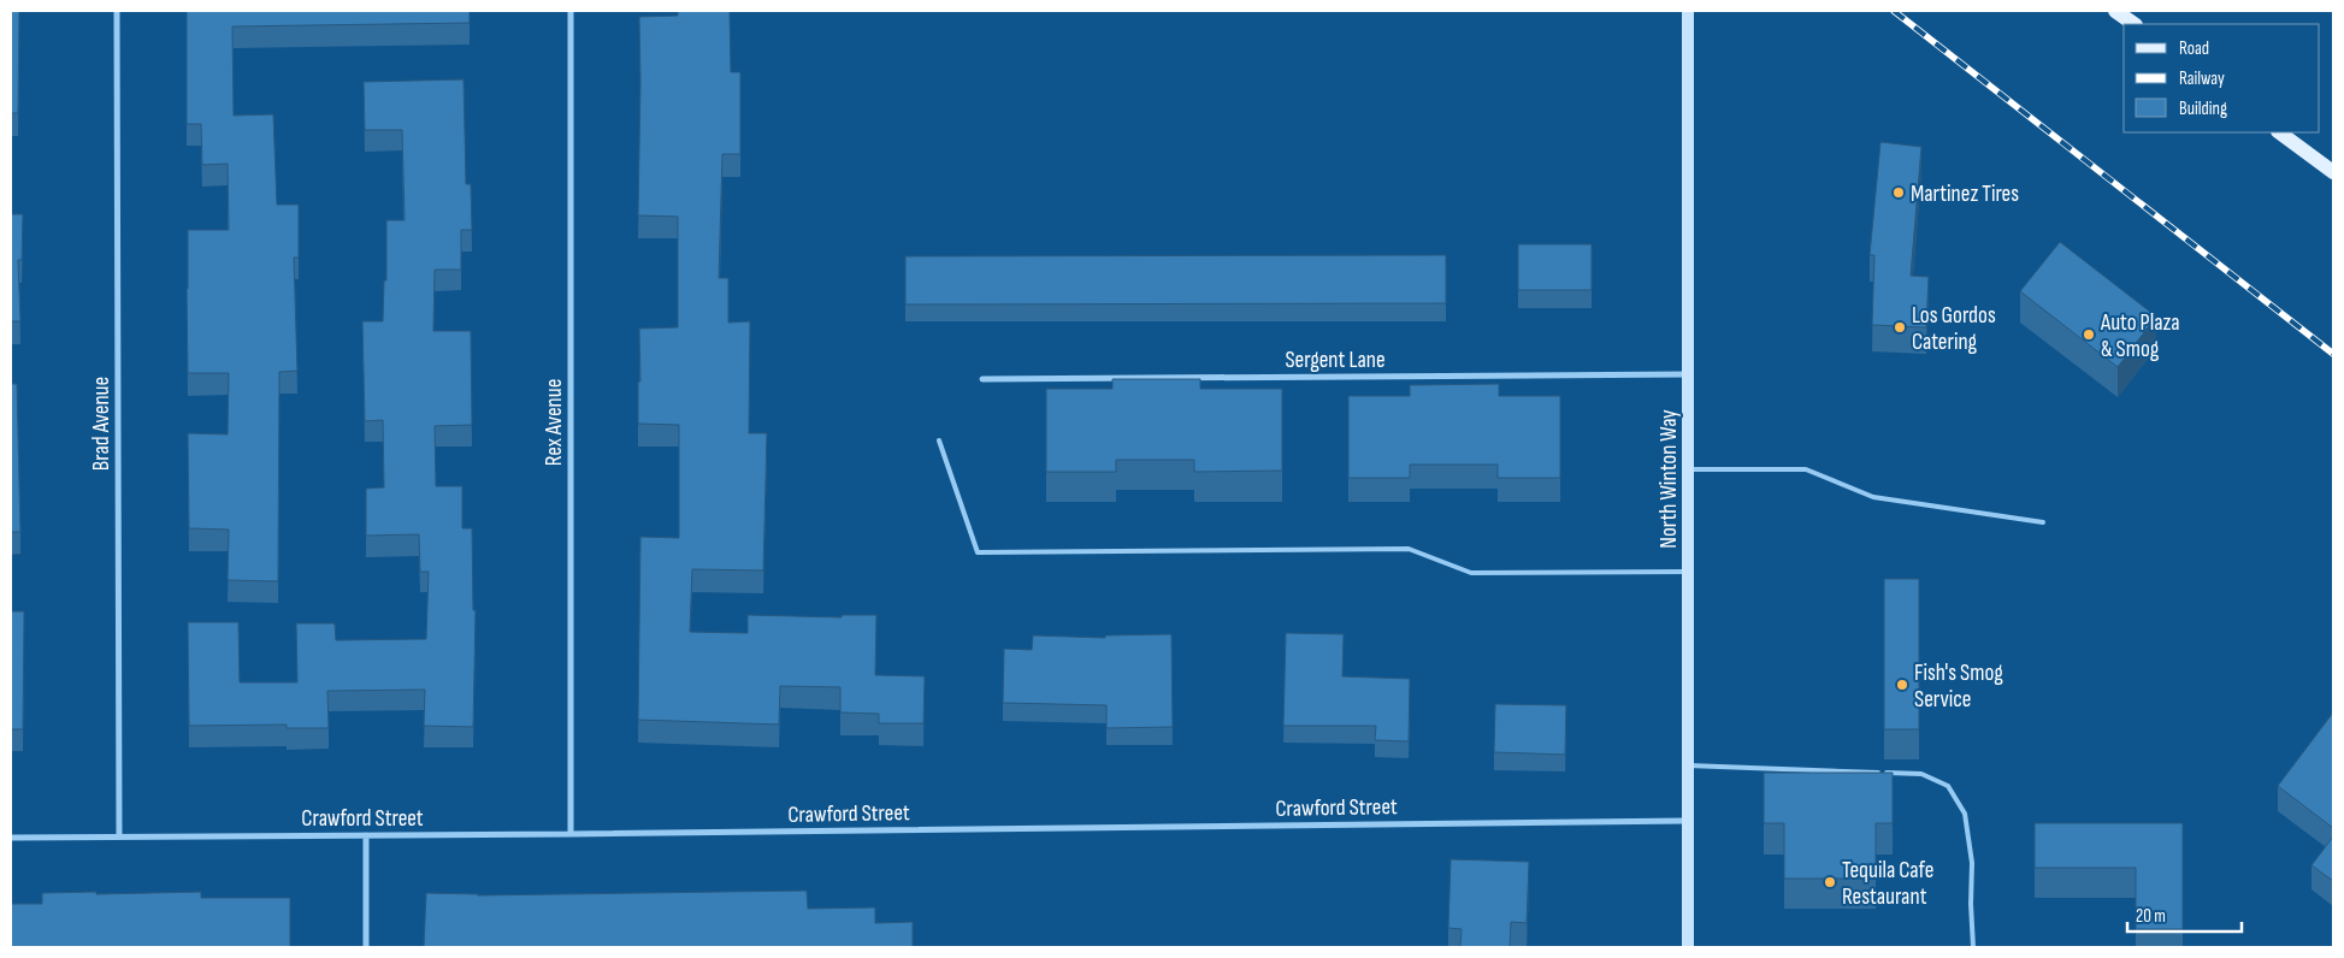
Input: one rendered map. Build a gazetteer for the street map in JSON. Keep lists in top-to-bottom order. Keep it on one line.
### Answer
{"streets":{"main road":["North Winton Way"],"street":["Sergent Lane","Rex Avenue","Brad Avenue","Crawford Street"]},"crossings":[["Sergent Lane","North Winton Way"],["Rex Avenue","Crawford Street"],["Brad Avenue","Crawford Street"],["North Winton Way","Crawford Street"]],"places":["Martinez Tires","Los Gordos Catering","Auto Plaza & Smog","Fish's Smog Service","Tequila Cafe Restaurant"],"legend":["Road","Railway","Building"],"scale_bar":"20 m"}
